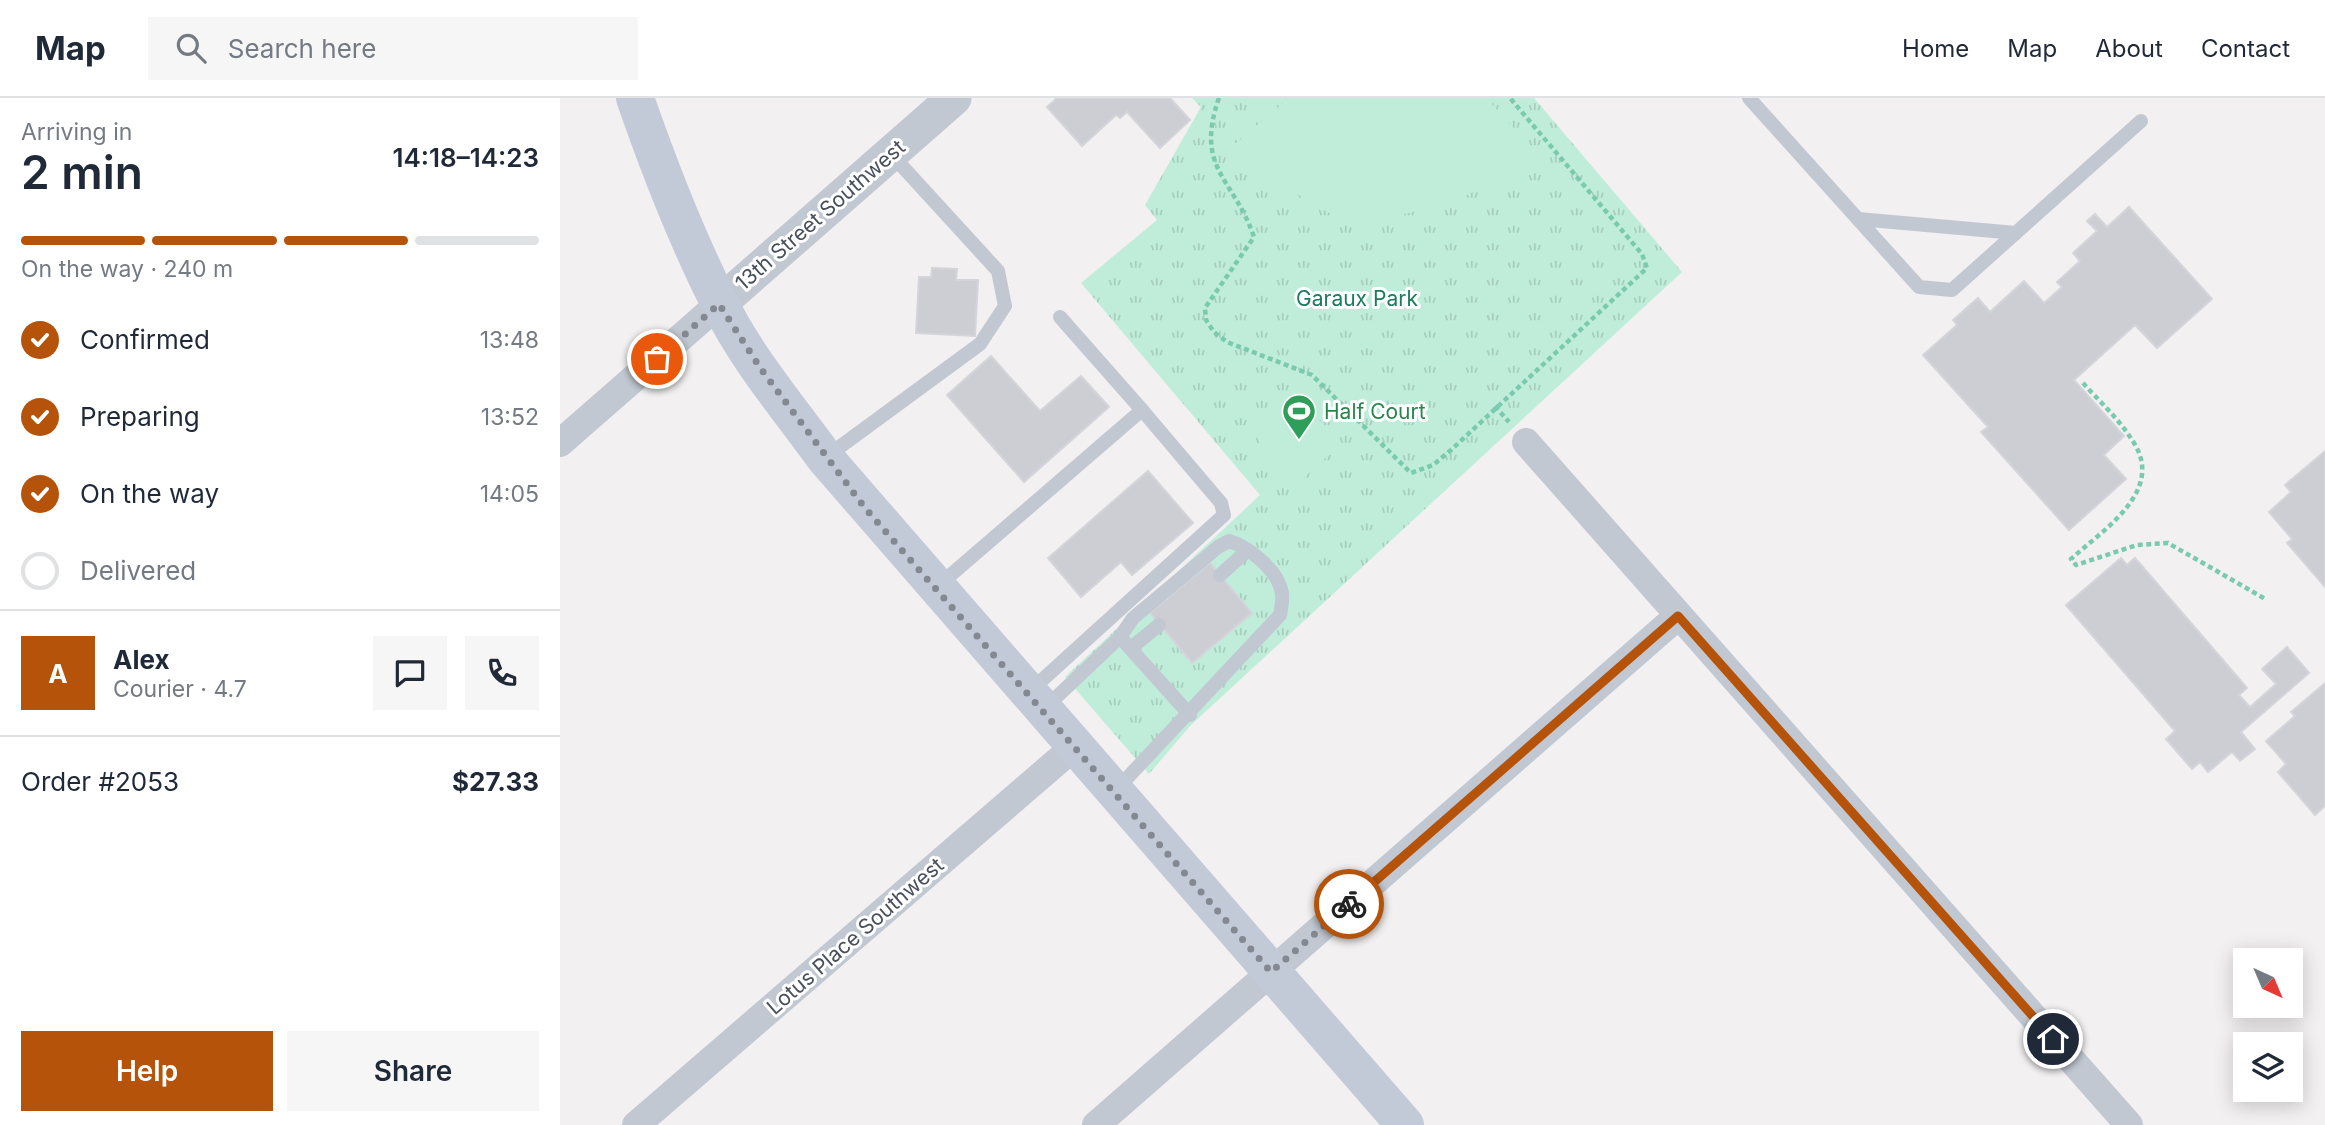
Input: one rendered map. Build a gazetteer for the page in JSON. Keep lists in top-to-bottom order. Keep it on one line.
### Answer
{"streets":{"street":["13th Street Southwest","Lotus Place Southwest"]},"parks":["Garaux Park"],"places":{"sports":["Half Court"]},"north":"bottom right","page":{"header":"Map","search":"Search here","nav":["Home","Map","About","Contact"],"heading":["2 min","Arriving in","14:18–14:23"],"panel":["Alex","Courier · 4.7","Order #2053","$27.33"],"bar":"On the way · 240 m","list":[["Confirmed","13:48"],["Preparing","13:52"],["On the way","14:05"],"Delivered"],"round":"A","buttons":["Help","Share"]}}
